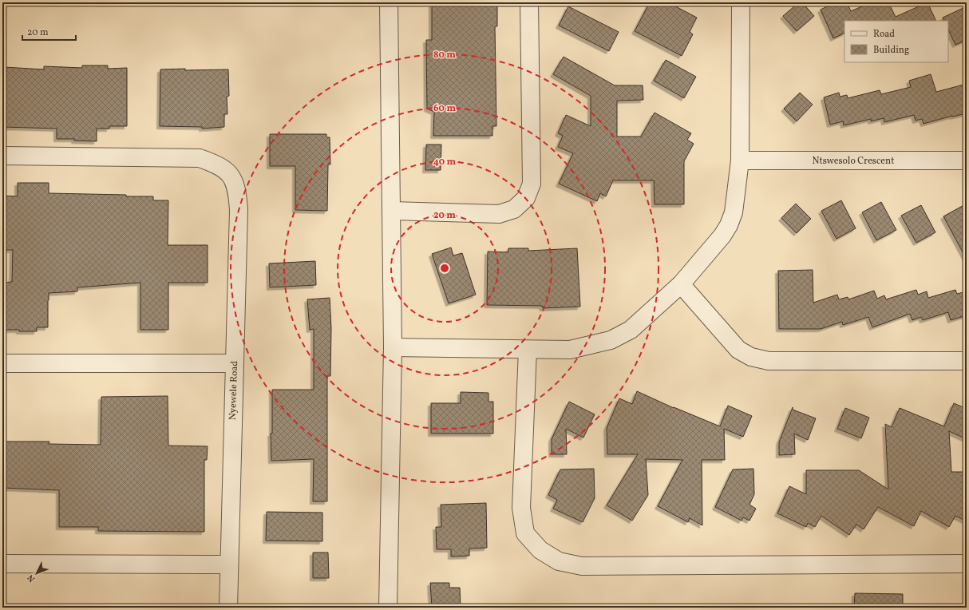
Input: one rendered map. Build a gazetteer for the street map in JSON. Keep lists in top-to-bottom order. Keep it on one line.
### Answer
{"streets":{"street":["Ntswesolo Crescent","Nyewele Road"]},"legend":["Road","Building"],"scale_bar":"20 m","north":"bottom left","rings":["80 m","60 m","40 m","20 m"]}
